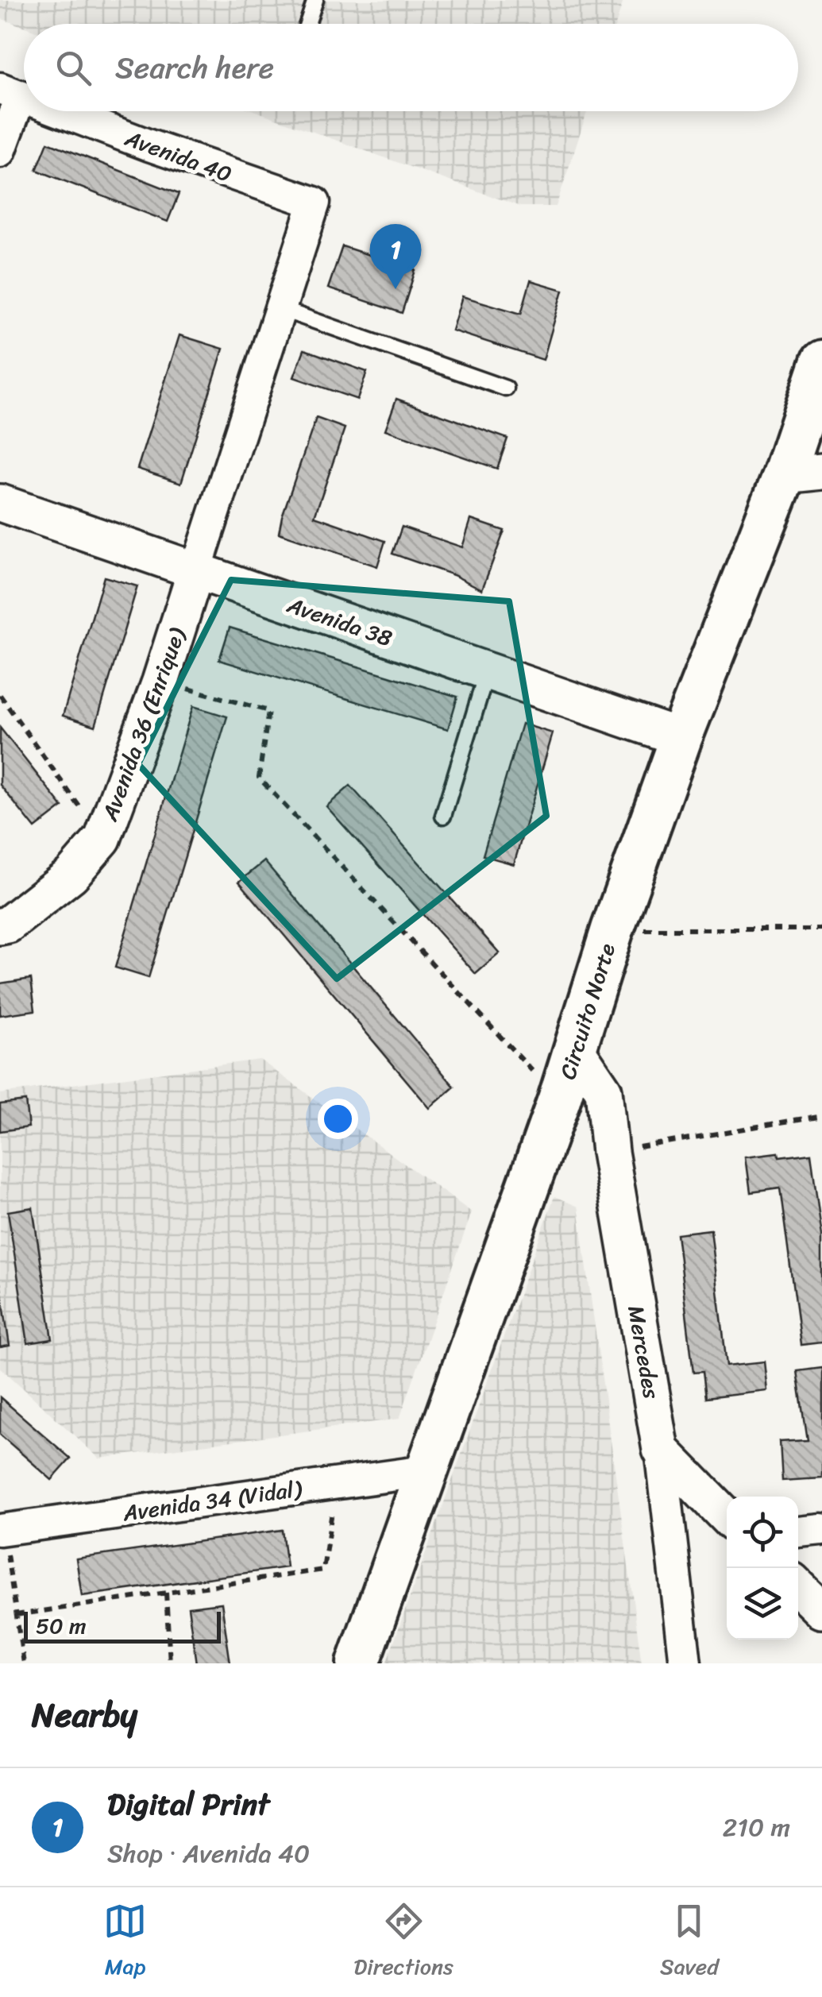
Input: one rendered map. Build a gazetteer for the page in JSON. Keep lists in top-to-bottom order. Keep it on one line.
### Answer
{"streets":{"main road":["Circuito Norte"],"street":["Avenida 40","Avenida 38","Avenida 36 (Enrique)","Mercedes","Avenida 34 (Vidal)"]},"crossings":[["Avenida 38","Avenida 36 (Enrique)"],["Avenida 38","Circuito Norte"],["Circuito Norte","Mercedes"],["Circuito Norte","Avenida 34 (Vidal)"]],"scale_bar":"50 m","page":{"search":"Search here","pins":"1","scale":"50 m","heading":"Nearby","list":[{"mark":"1","name":"Digital Print","note":"Shop · Avenida 40","value":"210 m"}],"nav":["Map","Directions","Saved"]}}
